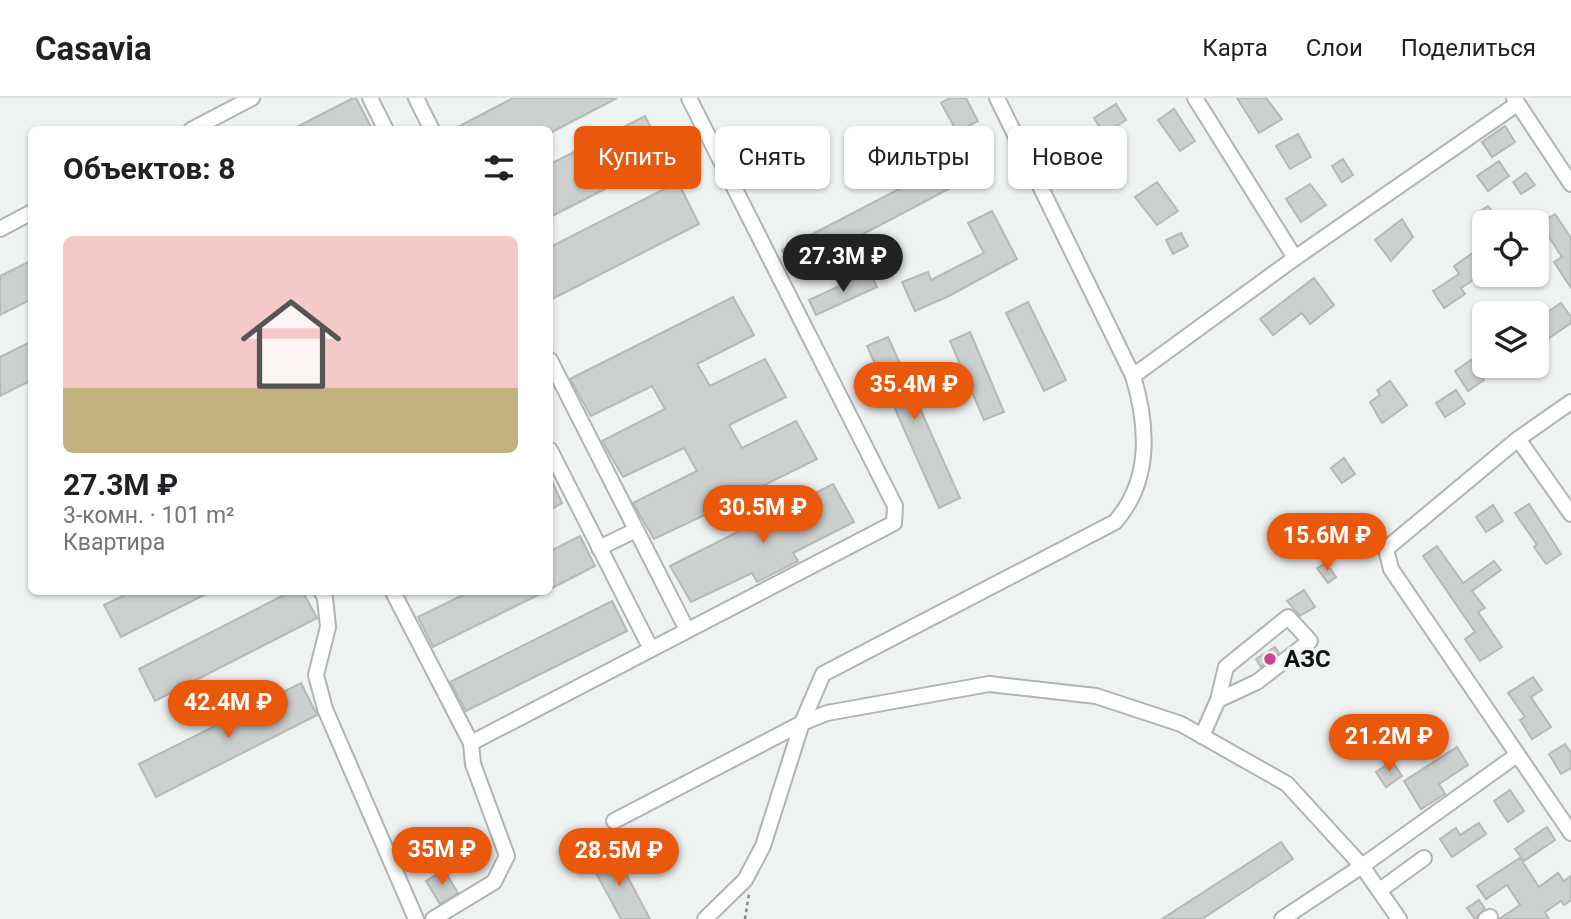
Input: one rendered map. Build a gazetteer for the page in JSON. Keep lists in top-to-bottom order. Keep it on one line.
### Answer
{"places":["АЗС"],"page":{"header":"Casavia","nav":["Карта","Слои","Поделиться"],"chip":["Купить","Снять","Фильтры","Новое"],"heading":"Объектов: 8","list":[{"name":"27.3M ₽","note":"3-комн. · 101 m² · Квартира"}],"price":["27.3M ₽","35.4M ₽","30.5M ₽","15.6M ₽","42.4M ₽","21.2M ₽","35M ₽","28.5M ₽"]}}
